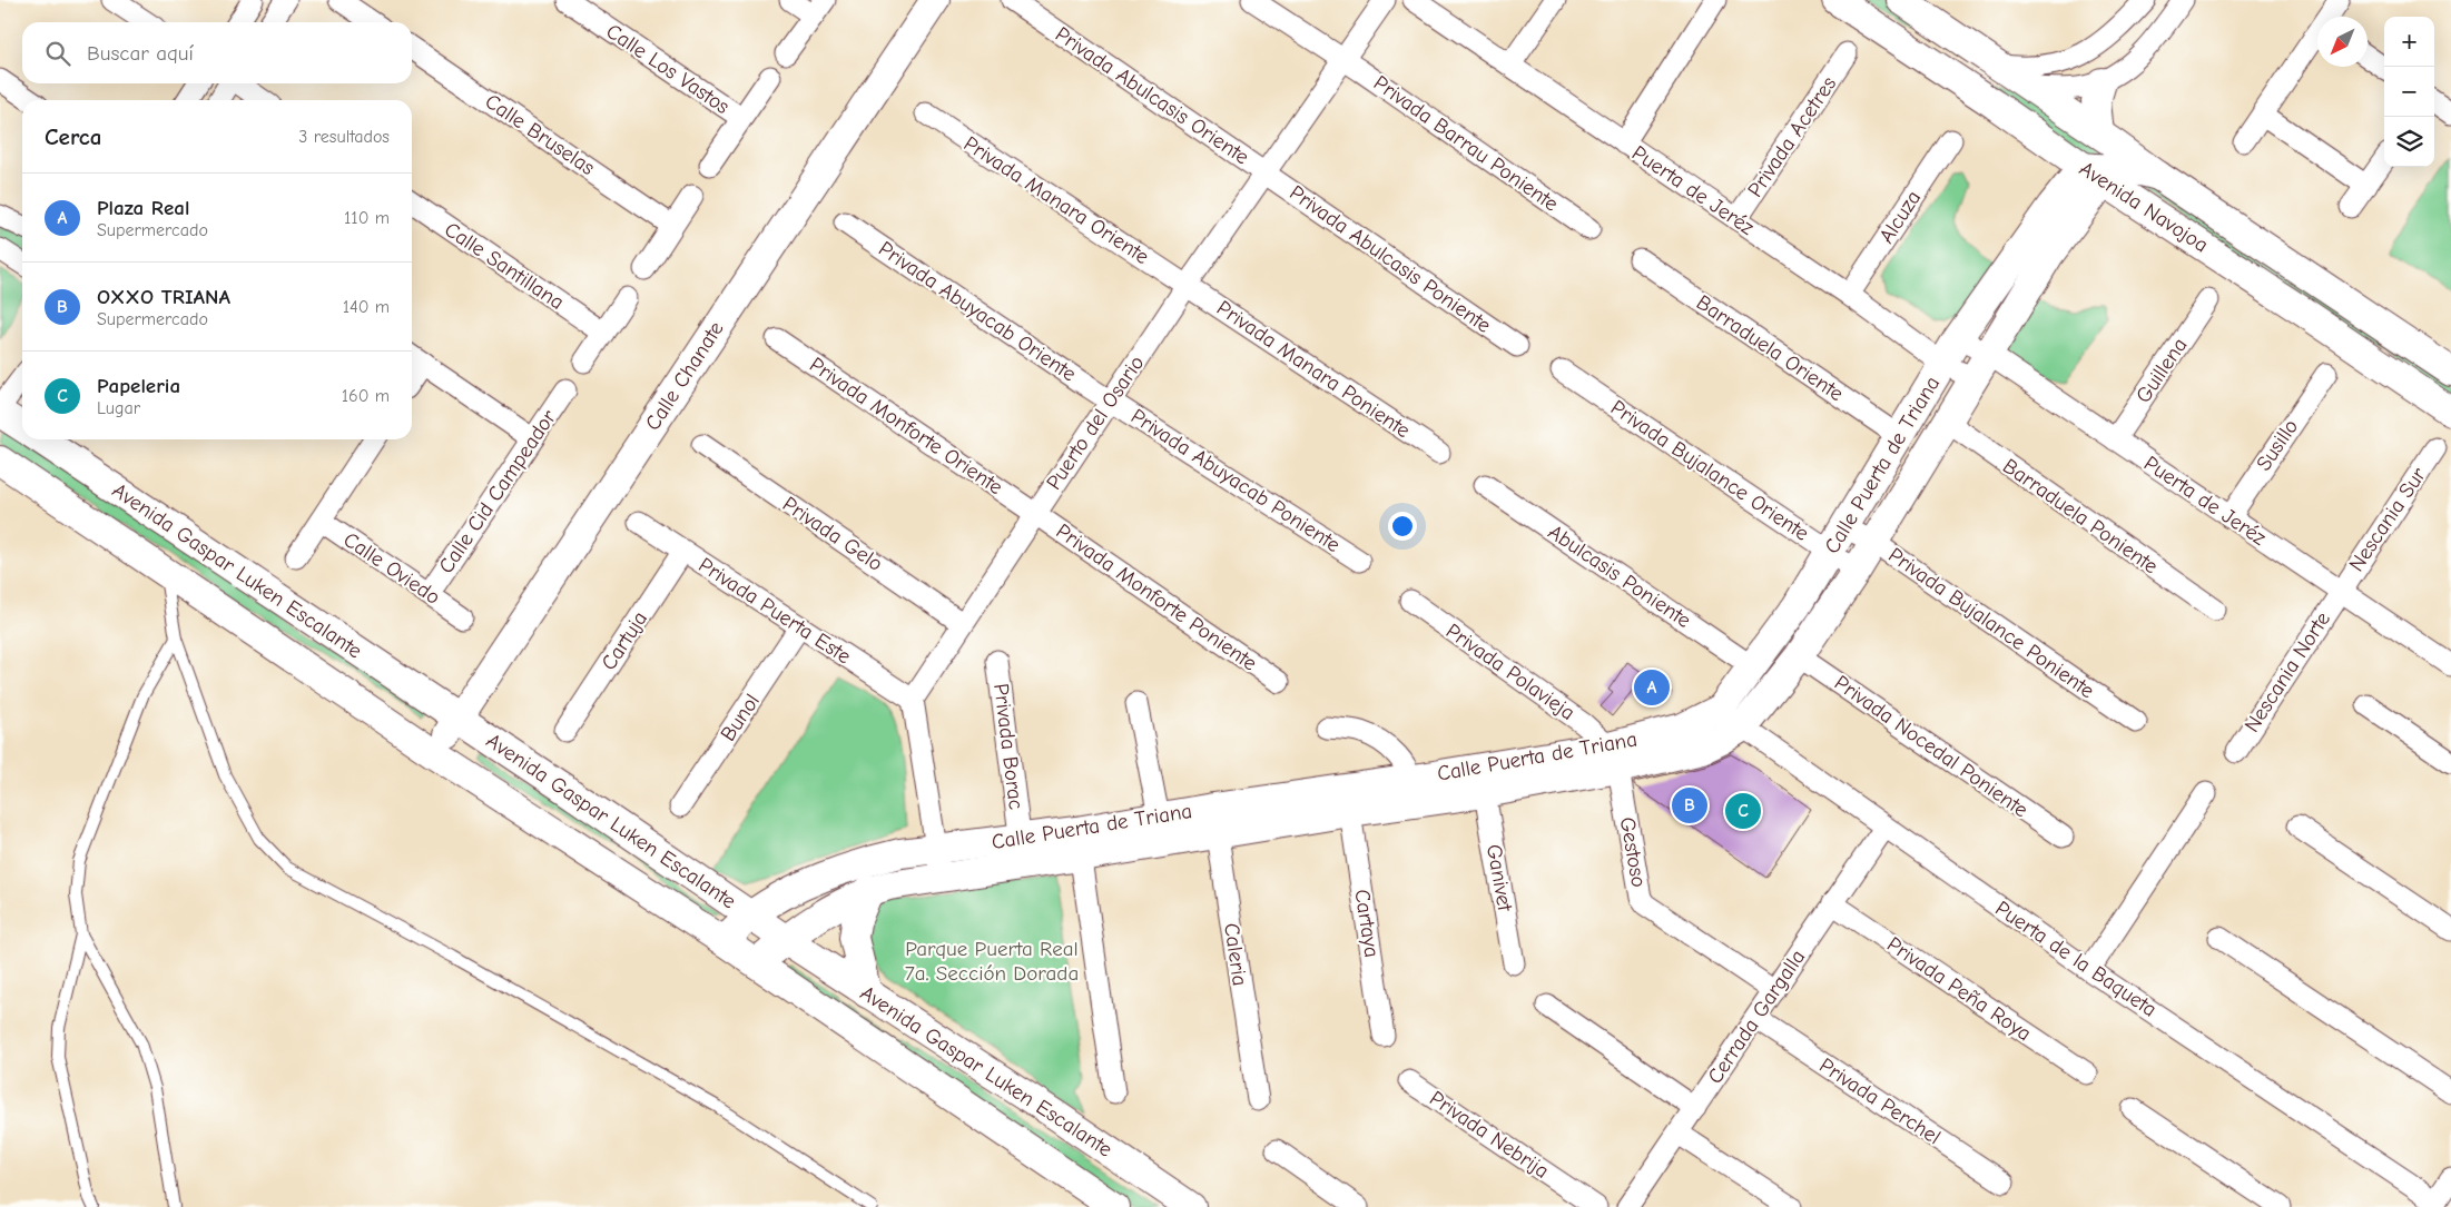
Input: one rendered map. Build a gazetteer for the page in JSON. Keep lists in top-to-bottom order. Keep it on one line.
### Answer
{"streets":{"street":["Calle Los Vastos","Privada Abulcasis Oriente","Calle Bruselas","Privada Acetres","Privada Barrau Poniente","Puerta de Jeréz","Privada Manara Oriente","Avenida Navojoa","Alcuza","Privada Abulcasis Poniente","Calle Santillana","Privada Abuyacab Oriente","Barraduela Oriente","Privada Manara Poniente","Guillena","Calle Chanate","Puerto del Osario","Privada Monforte Oriente","Susillo","Calle Puerta de Triana","Privada Bujalance Oriente","Privada Abuyacab Poniente","Calle Cid Campeador","Barraduela Poniente","Nescania Sur","Privada Gelo","Calle Oviedo","Avenida Gaspar Luken Escalante","Abulcasis Poniente","Privada Monforte Poniente","Privada Puerta Este","Privada Bujalance Poniente","Cartuja","Privada Polavieja","Nescania Norte","Bunol","Privada Borac","Privada Nocedal Poniente","Gestoso","Ganivet","Cartaya","Caleria","Puerta de la Baqueta","Privada Peña Roya","Cerrada Gargalla","Privada Perchel","Privada Nebrija"]},"crossings":[["Privada Abulcasis Oriente","Privada Abulcasis Poniente"],["Privada Abulcasis Oriente","Puerto del Osario"],["Privada Acetres","Puerta de Jeréz"],["Privada Barrau Poniente","Puerto del Osario"],["Puerta de Jeréz","Alcuza"],["Puerta de Jeréz","Guillena"],["Puerta de Jeréz","Susillo"],["Puerta de Jeréz","Calle Puerta de Triana"],["Puerta de Jeréz","Nescania Sur"],["Puerta de Jeréz","Nescania Norte"],["Privada Manara Oriente","Privada Manara Poniente"],["Privada Manara Oriente","Puerto del Osario"],["Avenida Navojoa","Calle Puerta de Triana"],["Privada Abulcasis Poniente","Puerto del Osario"],["Privada Abuyacab Oriente","Puerto del Osario"],["Privada Abuyacab Oriente","Privada Abuyacab Poniente"],["Barraduela Oriente","Calle Puerta de Triana"],["Privada Manara Poniente","Puerto del Osario"],["Calle Chanate","Avenida Gaspar Luken Escalante"],["Puerto del Osario","Privada Monforte Oriente"],["Puerto del Osario","Privada Abuyacab Poniente"],["Puerto del Osario","Privada Gelo"],["Puerto del Osario","Privada Monforte Poniente"],["Puerto del Osario","Privada Puerta Este"],["Privada Monforte Oriente","Privada Monforte Poniente"],["Calle Puerta de Triana","Privada Bujalance Oriente"],["Calle Puerta de Triana","Barraduela Poniente"],["Calle Puerta de Triana","Avenida Gaspar Luken Escalante"],["Calle Puerta de Triana","Abulcasis Poniente"],["Calle Puerta de Triana","Privada Bujalance Poniente"],["Calle Puerta de Triana","Privada Polavieja"],["Calle Puerta de Triana","Privada Borac"],["Calle Puerta de Triana","Privada Nocedal Poniente"],["Calle Puerta de Triana","Gestoso"],["Calle Puerta de Triana","Ganivet"],["Calle Puerta de Triana","Cartaya"],["Calle Puerta de Triana","Caleria"],["Calle Puerta de Triana","Puerta de la Baqueta"],["Calle Cid Campeador","Calle Oviedo"],["Nescania Sur","Nescania Norte"],["Privada Puerta Este","Cartuja"],["Privada Puerta Este","Bunol"],["Privada Polavieja","Gestoso"],["Gestoso","Cerrada Gargalla"],["Puerta de la Baqueta","Cerrada Gargalla"],["Privada Peña Roya","Cerrada Gargalla"],["Cerrada Gargalla","Privada Perchel"]],"parks":["Parque Puerta Real 7a. Sección Dorada"],"north":"bottom left","page":{"map_buttons":["+","−"],"search":"Buscar aquí","heading":["Cerca","3 resultados"],"list":[{"mark":"A","name":"Plaza Real","note":"Supermercado","value":"110 m"},{"mark":"B","name":"OXXO TRIANA","note":"Supermercado","value":"140 m"},{"mark":"C","name":"Papeleria","note":"Lugar","value":"160 m"}],"pins":["A","B","C"]}}
